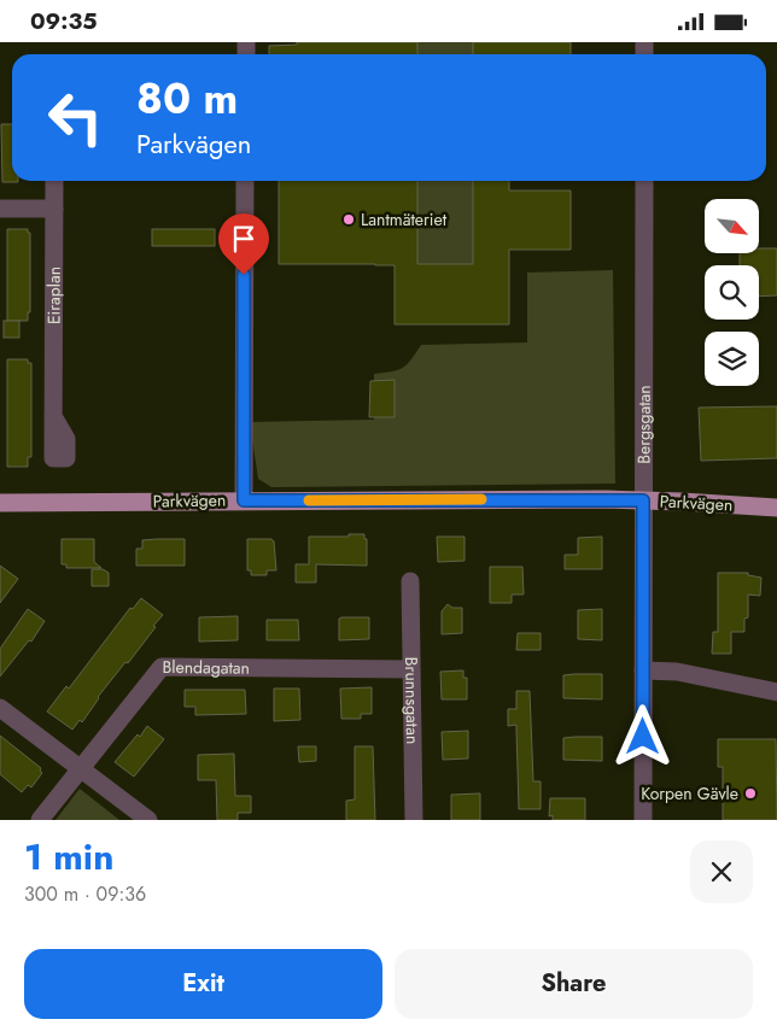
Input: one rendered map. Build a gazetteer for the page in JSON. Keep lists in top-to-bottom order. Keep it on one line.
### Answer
{"streets":{"main road":["Parkvägen"],"street":["Eiraplan","Bergsgatan","Blendagatan","Brunnsgatan"]},"crossings":[["Bergsgatan","Parkvägen"],["Blendagatan","Brunnsgatan"]],"places":["Lantmäteriet","Korpen Gävle"],"north":"bottom right","page":{"status":"09:35","turn":["80 m","Parkvägen"],"heading":["1 min","300 m · 09:36"],"buttons":["Exit","Share"]}}
